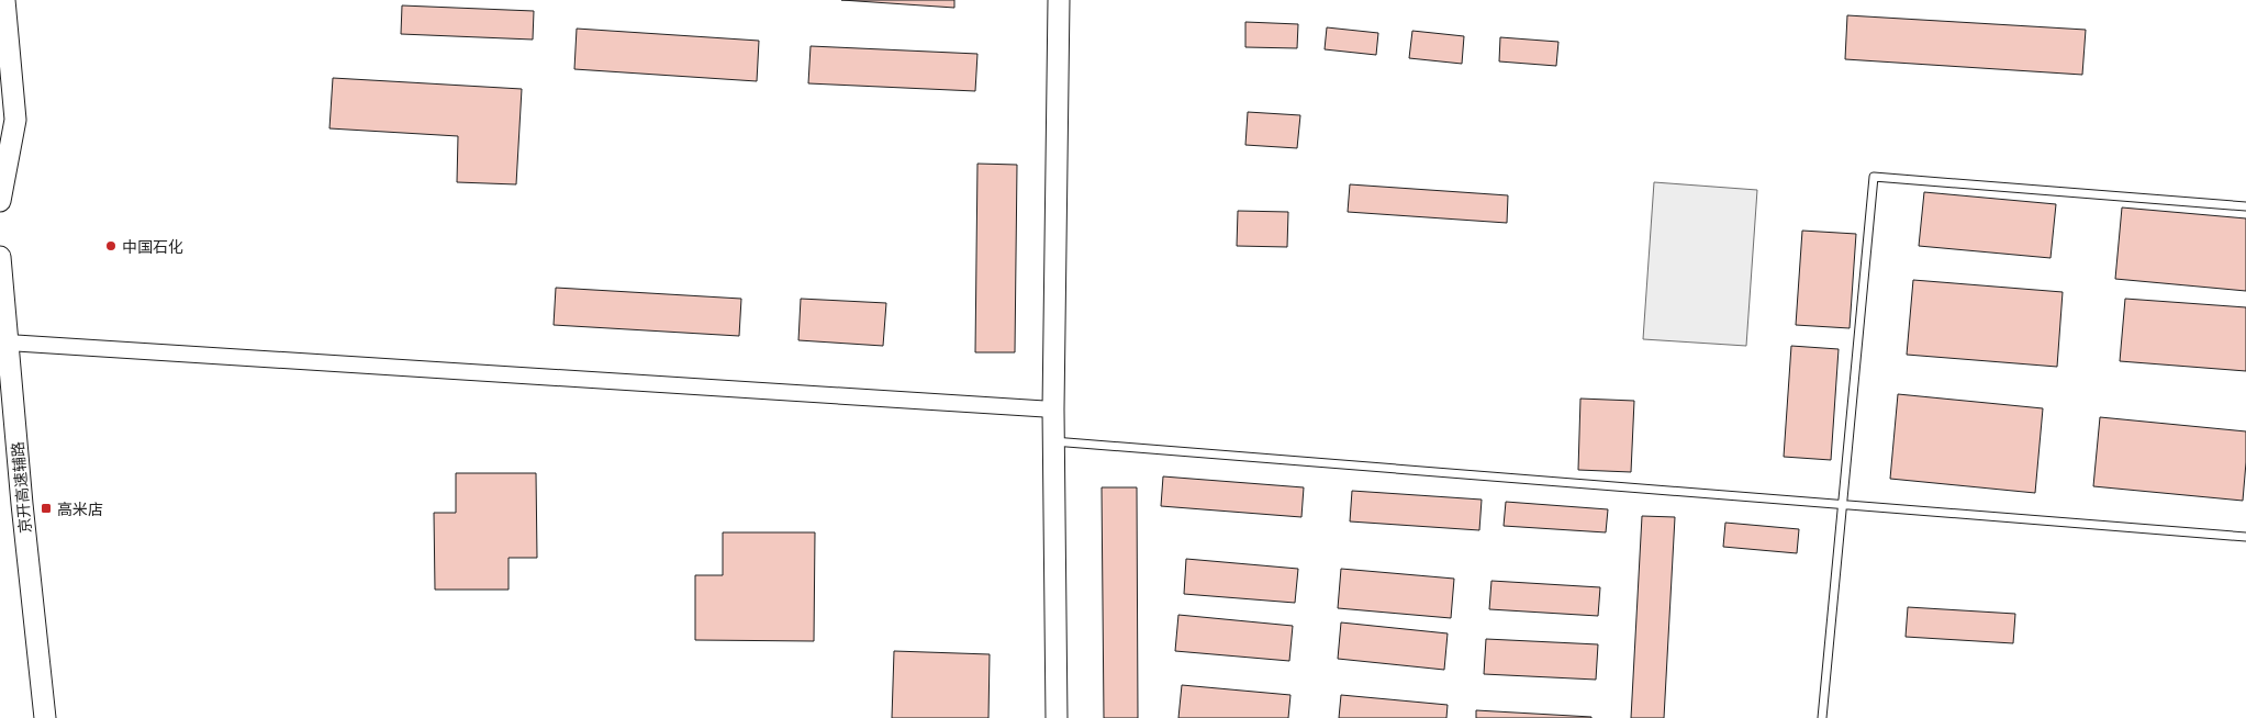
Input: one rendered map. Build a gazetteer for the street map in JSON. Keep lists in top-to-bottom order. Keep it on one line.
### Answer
{"streets":{"street":["京开高速辅路"]},"places":{"other":["中国石化"],"transit":["高米店"]}}
